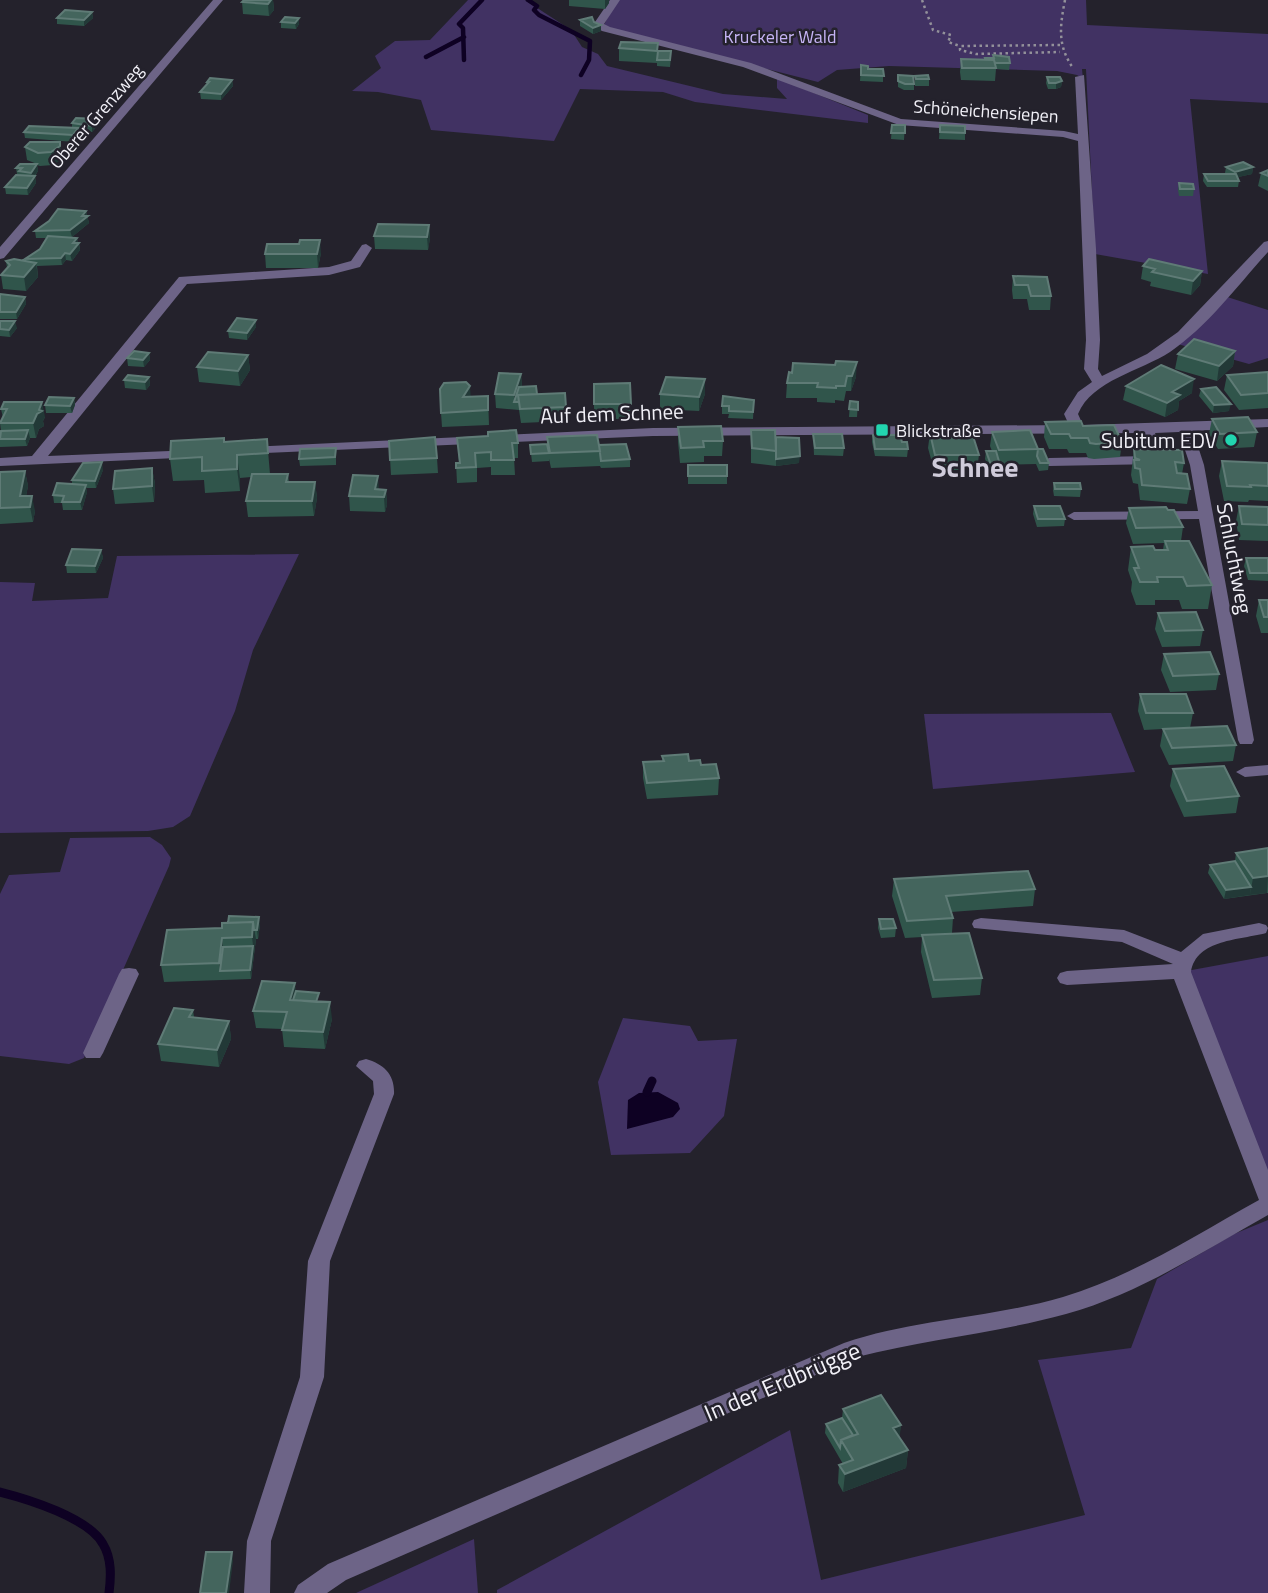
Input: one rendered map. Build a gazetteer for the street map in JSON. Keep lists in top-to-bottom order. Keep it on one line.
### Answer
{"streets":{"street":["Schöneichensiepen","Oberer Grenzweg","Auf dem Schnee","Schluchtweg","In der Erdbrügge"]},"crossings":[["Auf dem Schnee","Schluchtweg"]],"districts":["Schnee"],"parks":["Kruckeler Wald"],"places":{"transit":["Blickstraße"],"other":["Subitum EDV"]}}
